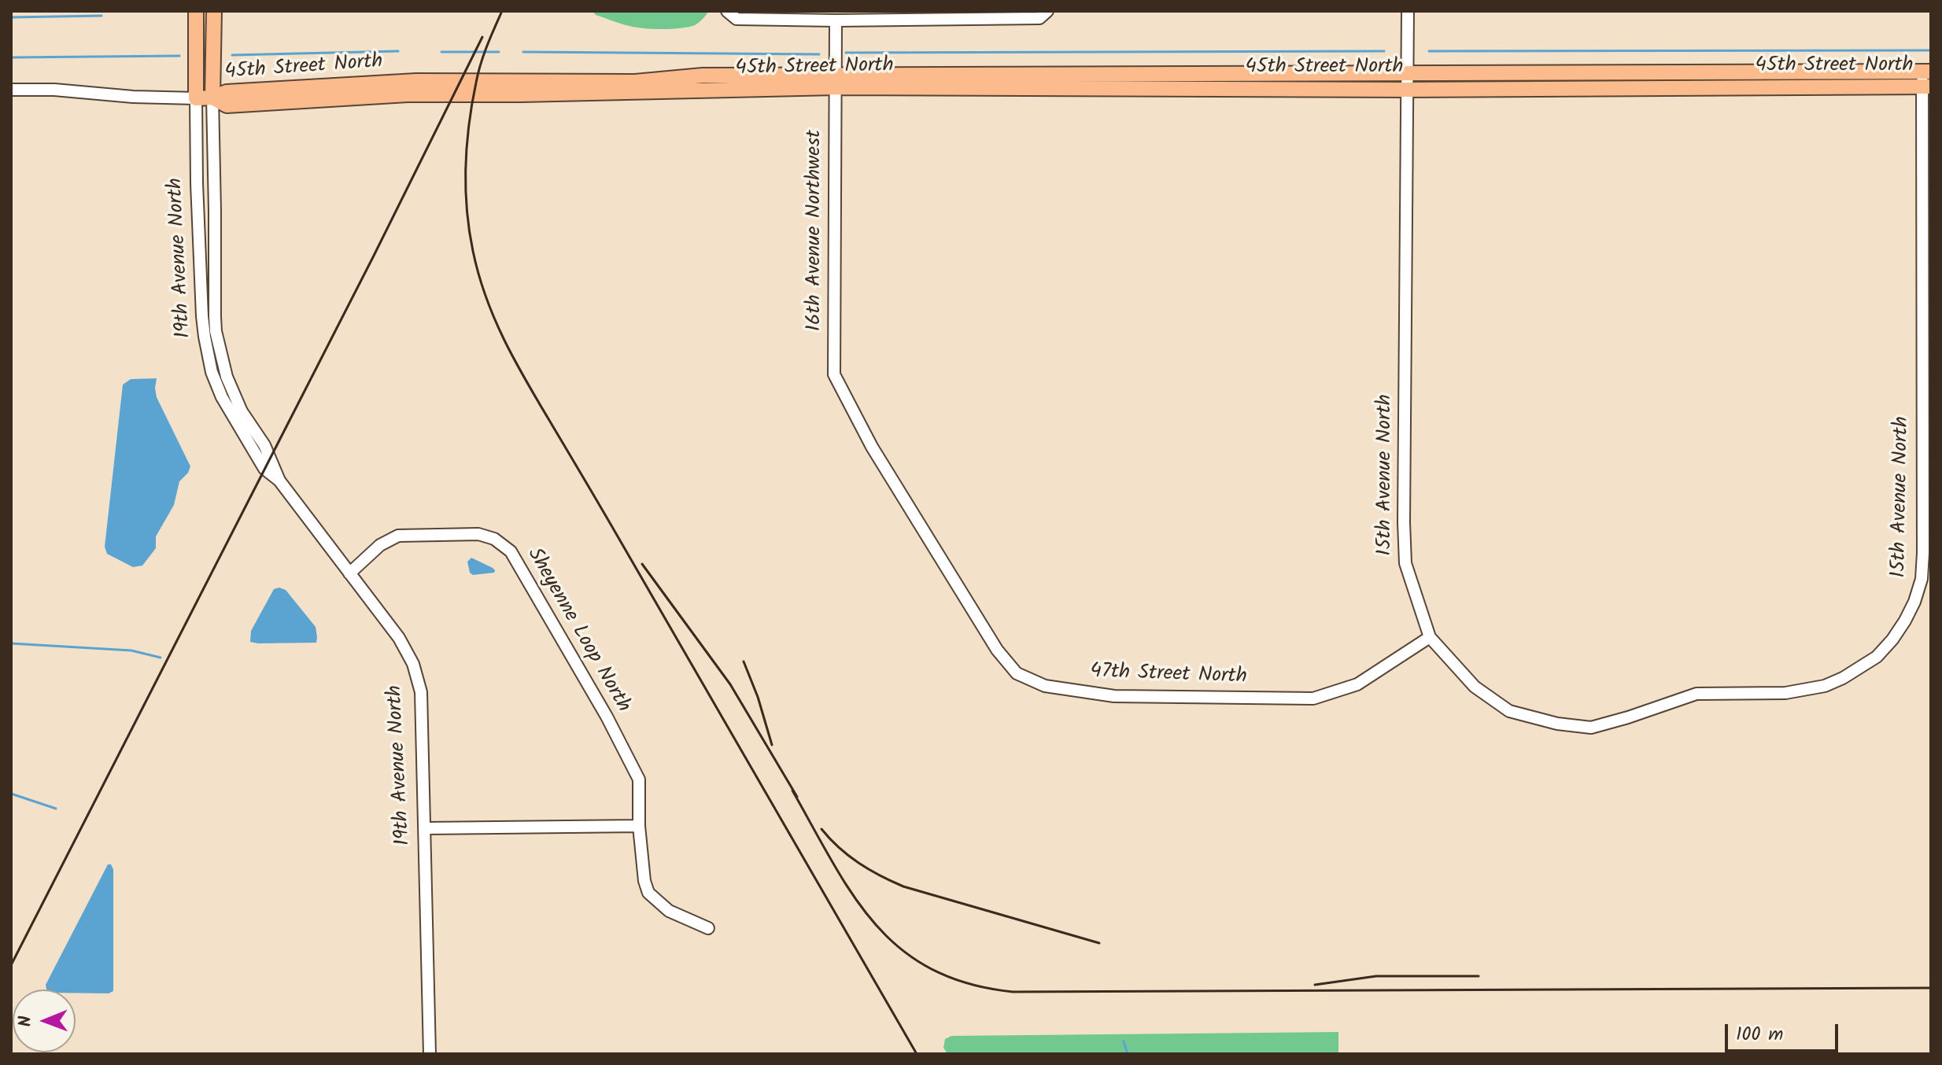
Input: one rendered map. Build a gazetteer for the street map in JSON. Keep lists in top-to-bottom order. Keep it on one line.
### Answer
{"streets":{"main road":["45th Street North","19th Avenue North"],"street":["16th Avenue Northwest","15th Avenue North","Sheyenne Loop North","47th Street North"]},"crossings":[["45th Street North","16th Avenue Northwest"],["45th Street North","19th Avenue North"],["45th Street North","15th Avenue North"],["16th Avenue Northwest","47th Street North"],["19th Avenue North","Sheyenne Loop North"],["15th Avenue North","47th Street North"]],"scale_bar":"100 m","north":"left"}
